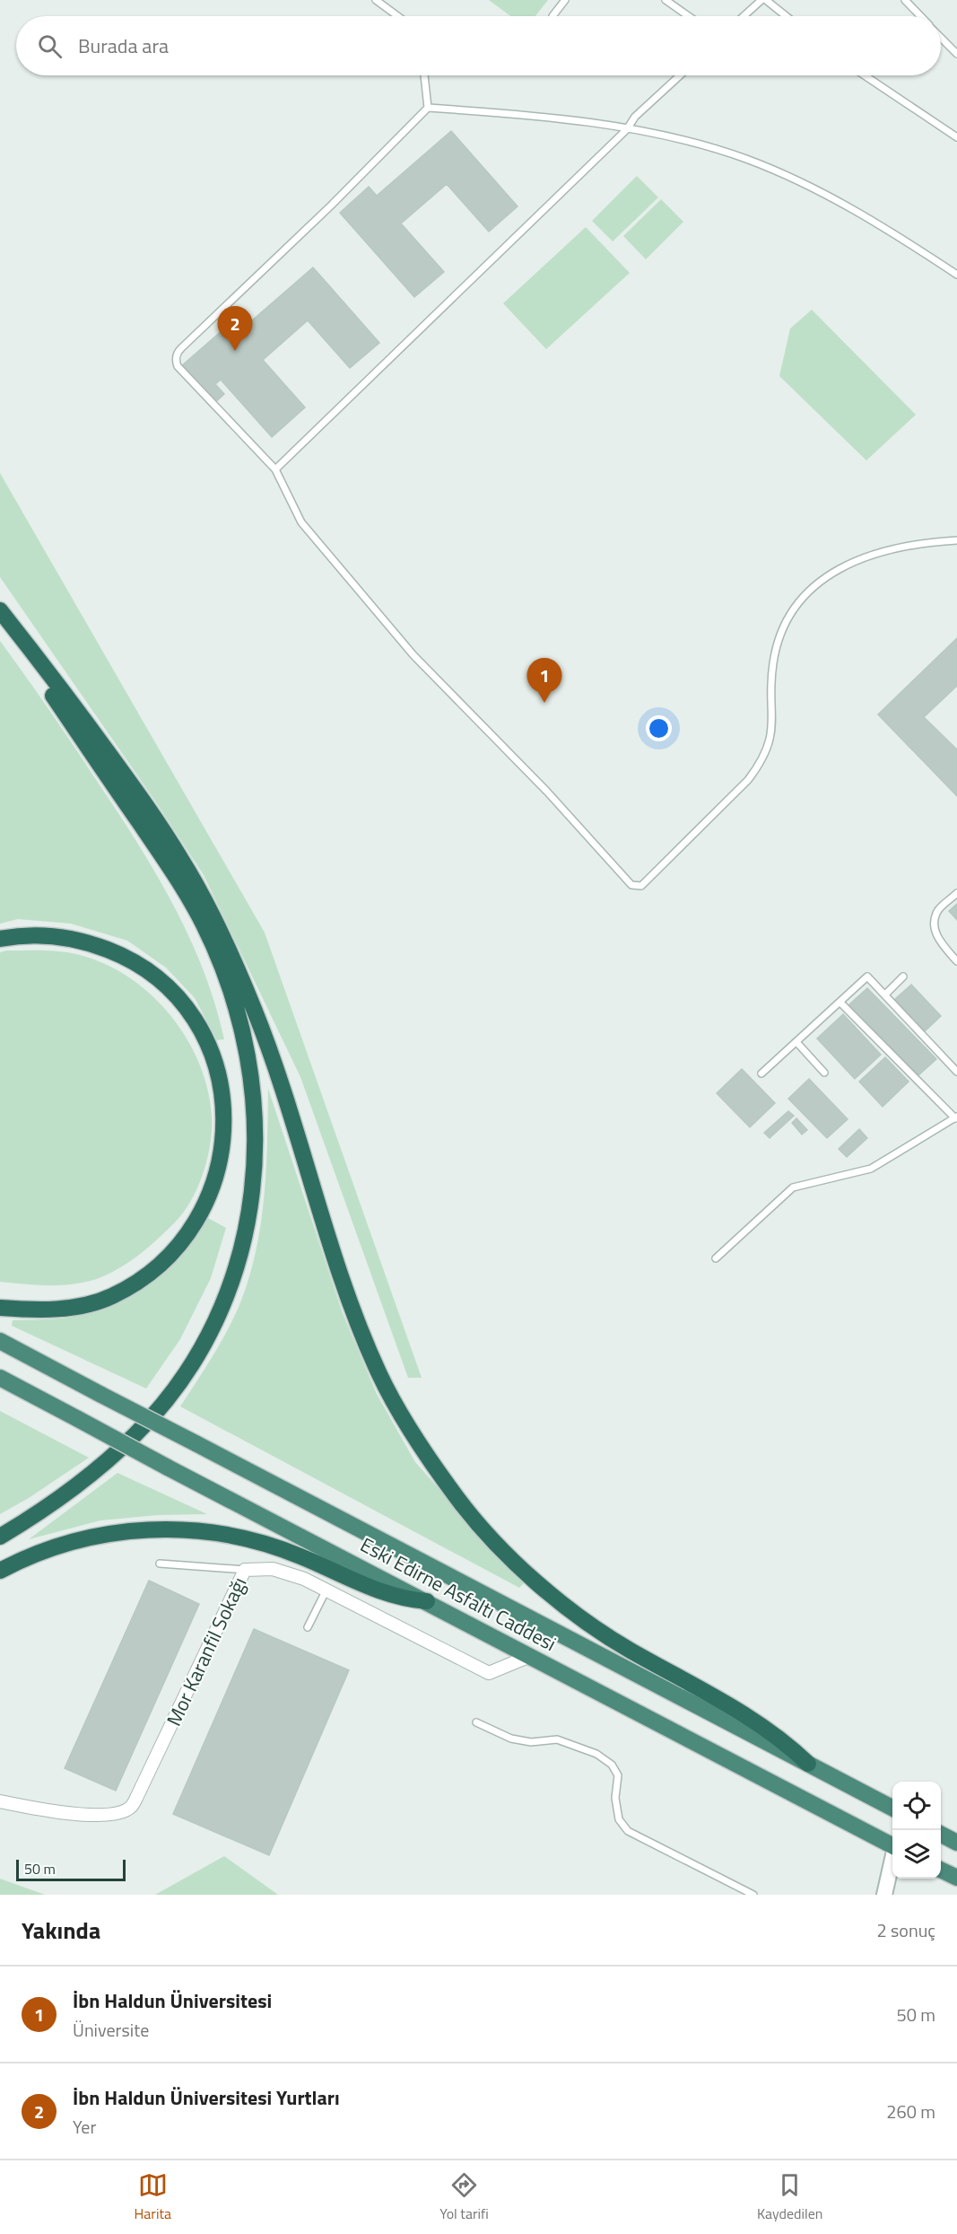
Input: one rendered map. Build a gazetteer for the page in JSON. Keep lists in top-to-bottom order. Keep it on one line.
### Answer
{"streets":{"highway":["Eski Edirne Asfaltı Caddesi"],"street":["Mor Karanfil Sokağı"]},"crossings":[["Eski Edirne Asfaltı Caddesi","Mor Karanfil Sokağı"]],"scale_bar":"50 m","page":{"search":"Burada ara","pins":["2","1"],"scale":"50 m","heading":["Yakında","2 sonuç"],"list":[{"mark":"1","name":"İbn Haldun Üniversitesi","note":"Üniversite","value":"50 m"},{"mark":"2","name":"İbn Haldun Üniversitesi Yurtları","note":"Yer","value":"260 m"}],"nav":["Harita","Yol tarifi","Kaydedilen"]}}
